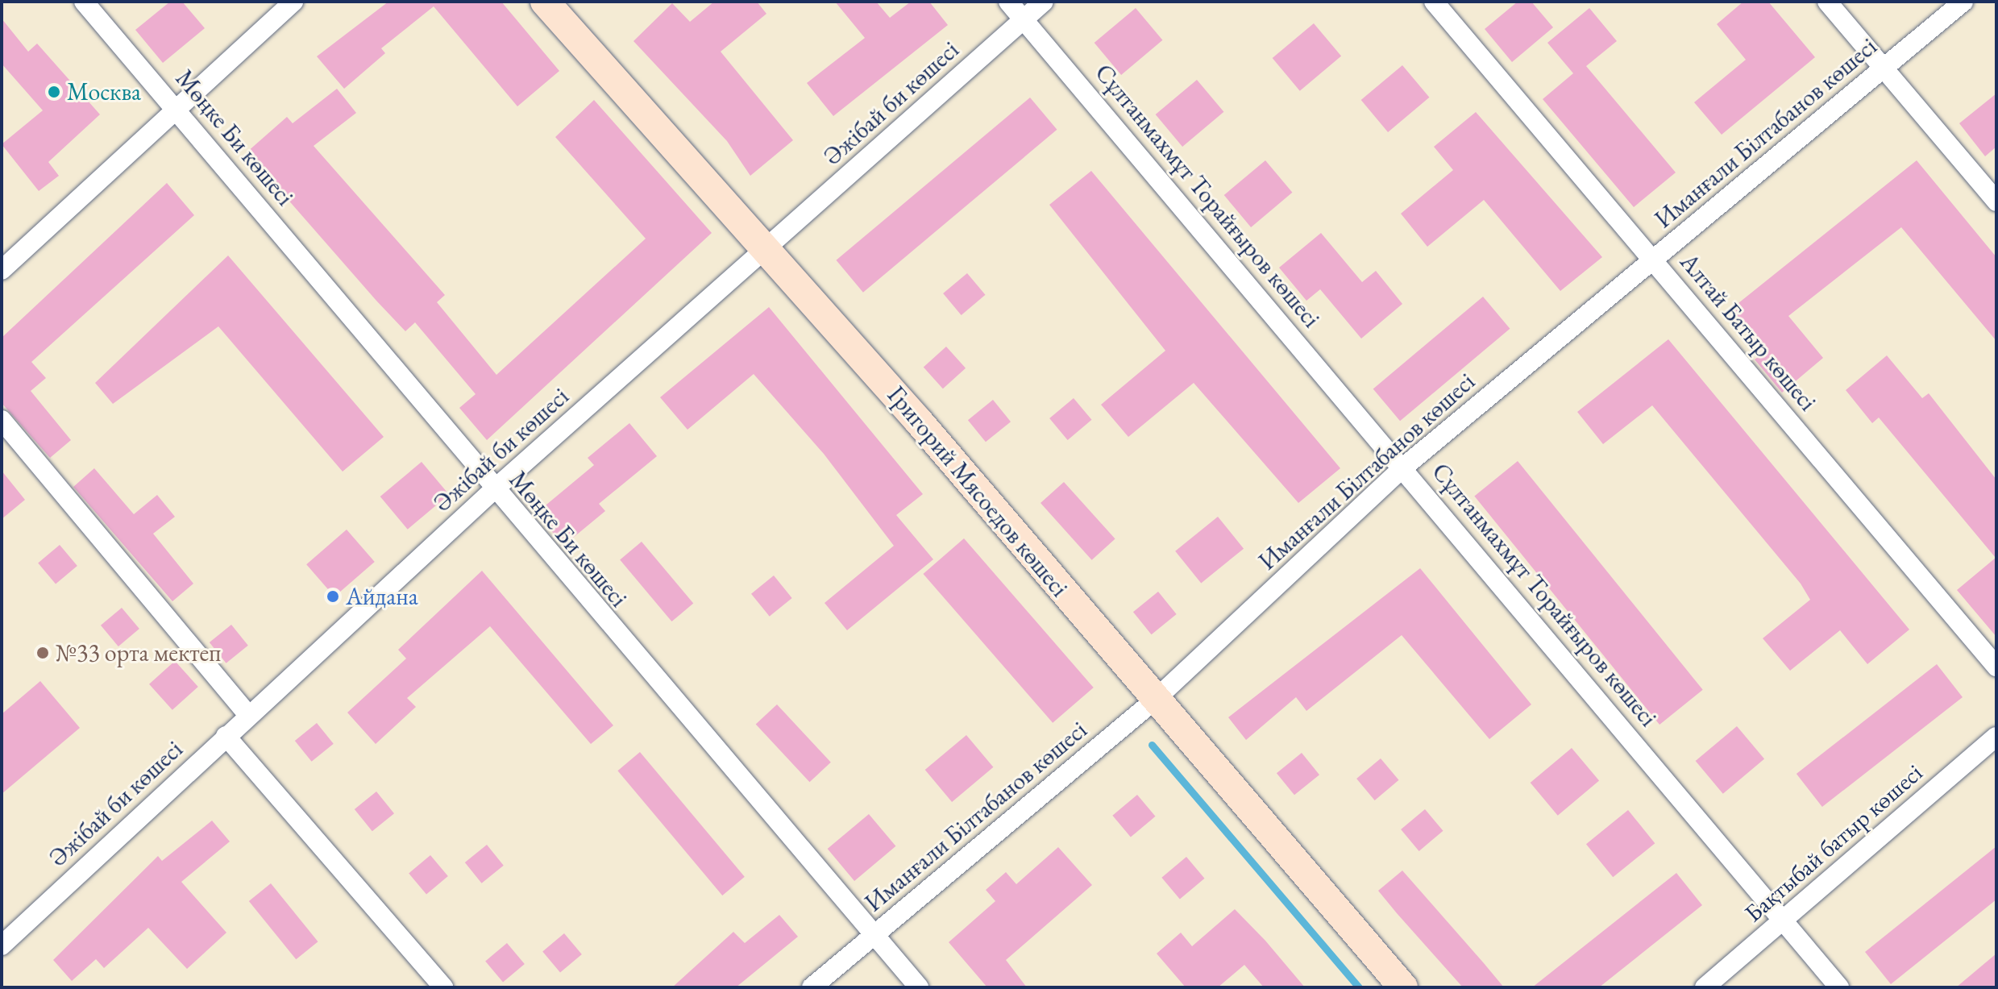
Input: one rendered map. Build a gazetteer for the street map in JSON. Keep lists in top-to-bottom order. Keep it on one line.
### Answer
{"streets":{"main road":["Григорий Мясоедов көшесі"],"street":["Әжібай би көшесі","Иманғали Білтабанов көшесі","Мөңке Би көшесі","Сұлтанмахмұт Торайғыров көшесі","Алтай Батыр көшесі","Бақтыбай батыр көшесі"]},"crossings":[["Әжібай би көшесі","Мөңке Би көшесі"],["Әжібай би көшесі","Сұлтанмахмұт Торайғыров көшесі"],["Әжібай би көшесі","Григорий Мясоедов көшесі"],["Иманғали Білтабанов көшесі","Мөңке Би көшесі"],["Иманғали Білтабанов көшесі","Сұлтанмахмұт Торайғыров көшесі"],["Иманғали Білтабанов көшесі","Алтай Батыр көшесі"],["Иманғали Білтабанов көшесі","Григорий Мясоедов көшесі"],["Сұлтанмахмұт Торайғыров көшесі","Бақтыбай батыр көшесі"]],"places":["Москва","Айдана","№33 орта мектеп"]}
